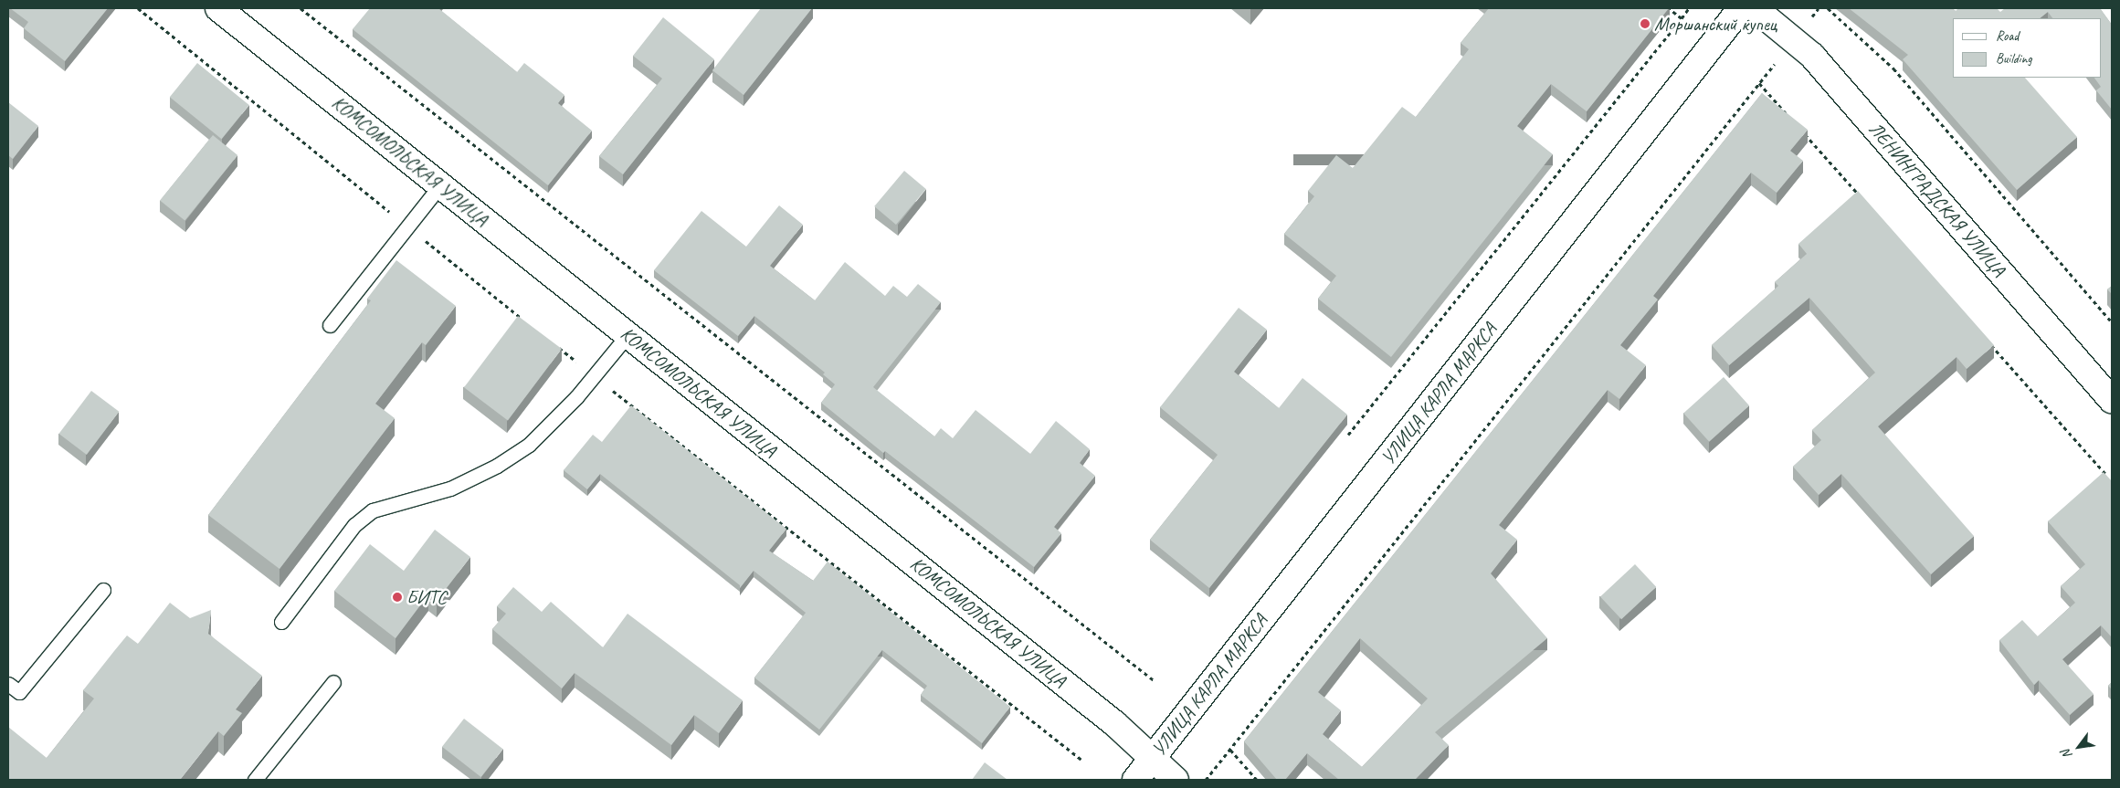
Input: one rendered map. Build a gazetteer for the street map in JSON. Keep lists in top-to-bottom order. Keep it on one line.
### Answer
{"streets":{"street":["КОМСОМОЛЬСКАЯ УЛИЦА","ЛЕНИНГРАДСКАЯ УЛИЦА","УЛИЦА КАРЛА МАРКСА"]},"crossings":[["КОМСОМОЛЬСКАЯ УЛИЦА","УЛИЦА КАРЛА МАРКСА"]],"places":["Моршанский купец","БИТС"],"legend":["Road","Building"],"north":"bottom left"}
